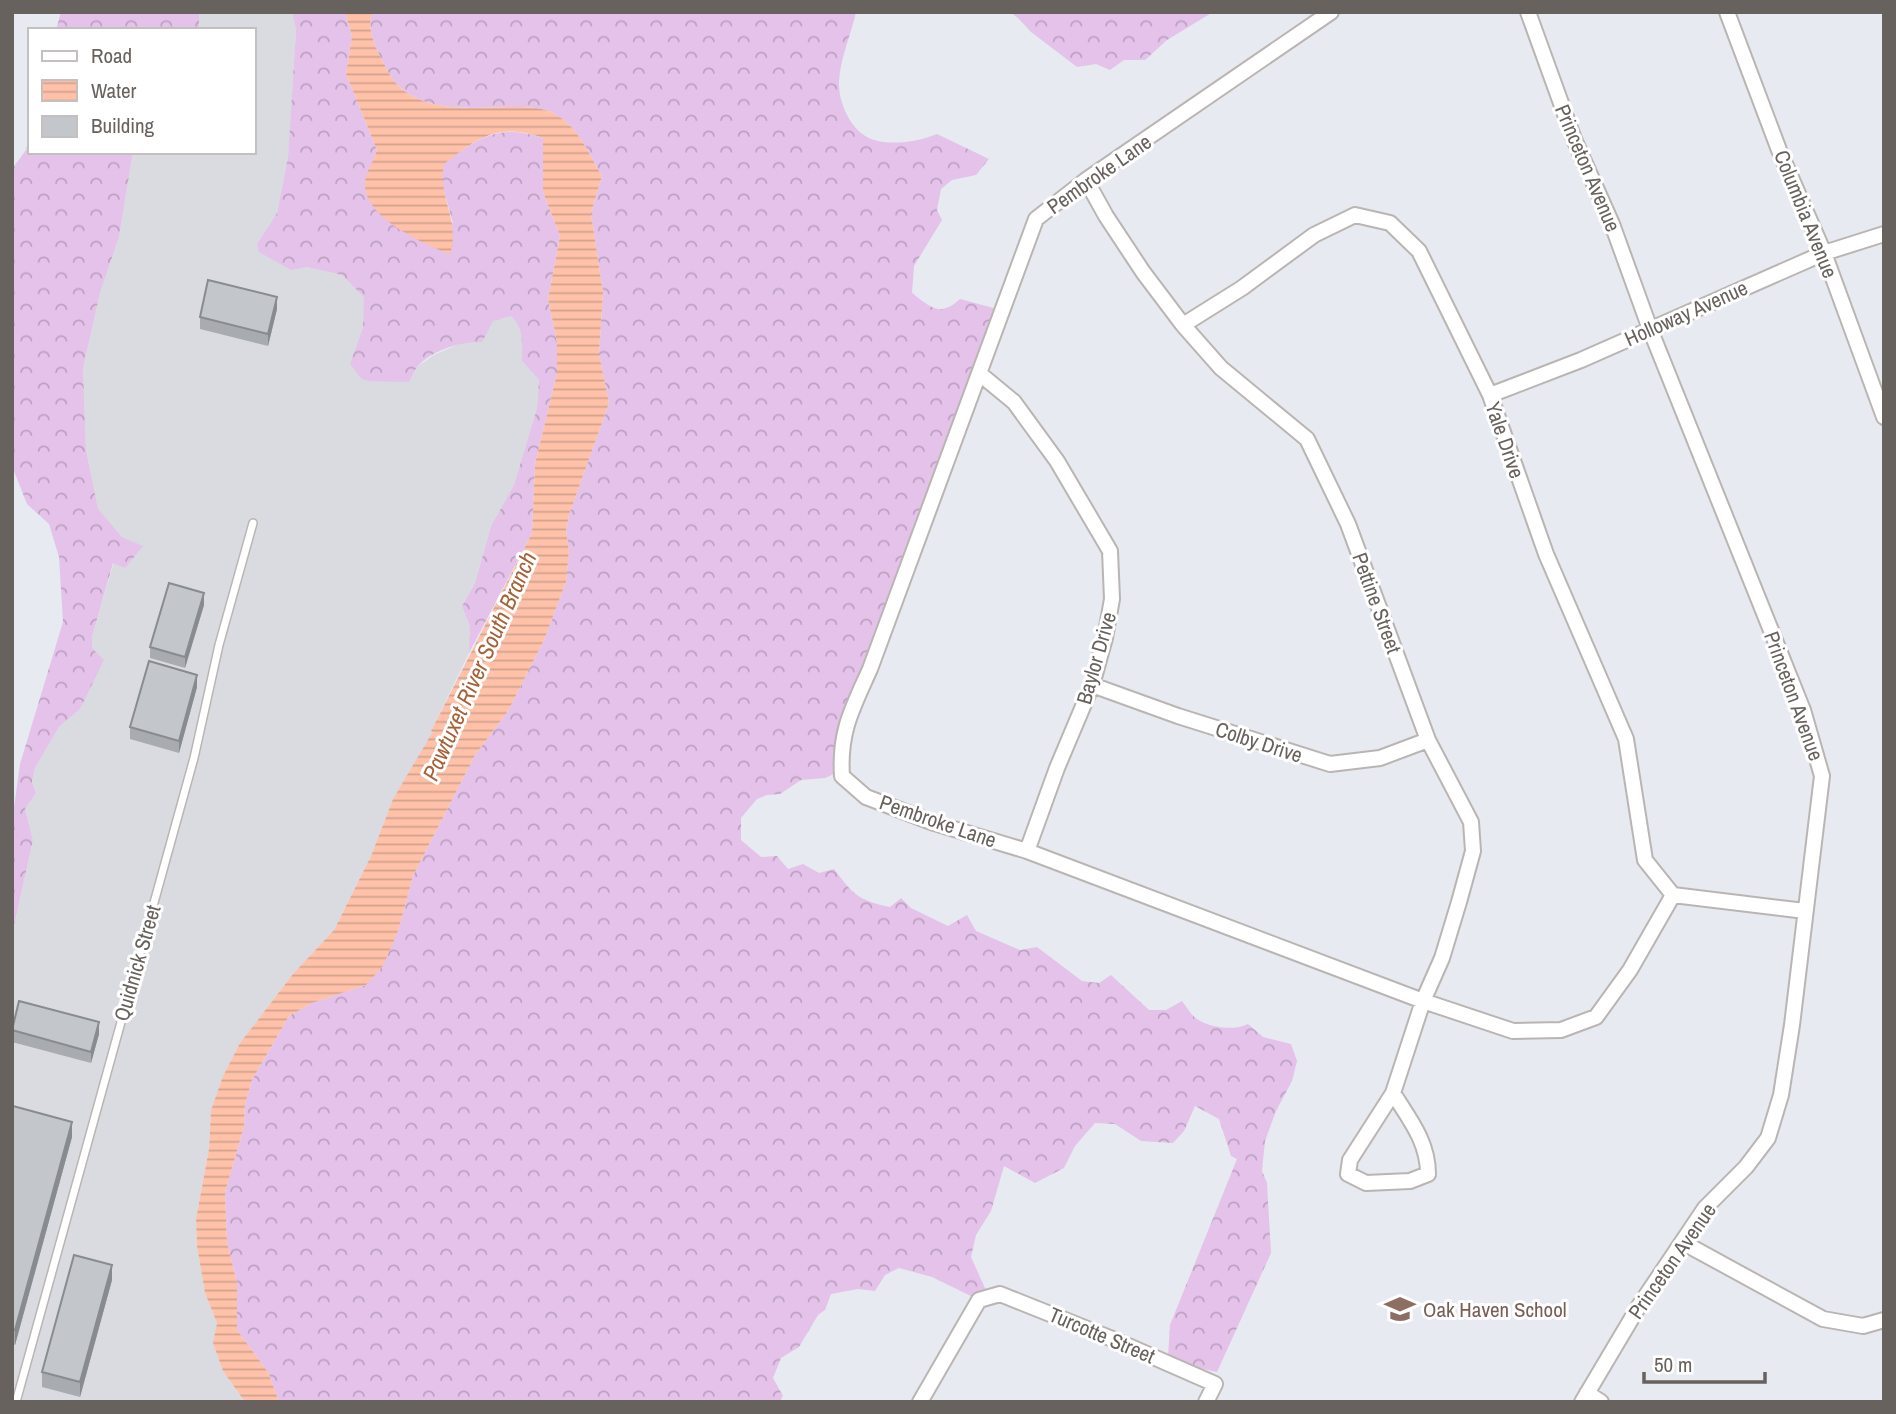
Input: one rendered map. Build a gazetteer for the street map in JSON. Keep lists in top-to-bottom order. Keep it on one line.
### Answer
{"streets":{"street":["Princeton Avenue","Pembroke Lane","Columbia Avenue","Holloway Avenue","Yale Drive","Pettine Street","Baylor Drive","Colby Drive","Turcotte Street"],"lane":["Quidnick Street"]},"crossings":[["Princeton Avenue","Holloway Avenue"],["Pembroke Lane","Yale Drive"],["Pembroke Lane","Pettine Street"],["Pembroke Lane","Baylor Drive"],["Columbia Avenue","Holloway Avenue"],["Holloway Avenue","Yale Drive"],["Yale Drive","Pettine Street"],["Pettine Street","Colby Drive"],["Baylor Drive","Colby Drive"]],"water":["Pawtuxet River South Branch"],"places":{"school or university":["Oak Haven School"]},"legend":["Road","Water","Building"],"scale_bar":"50 m"}
